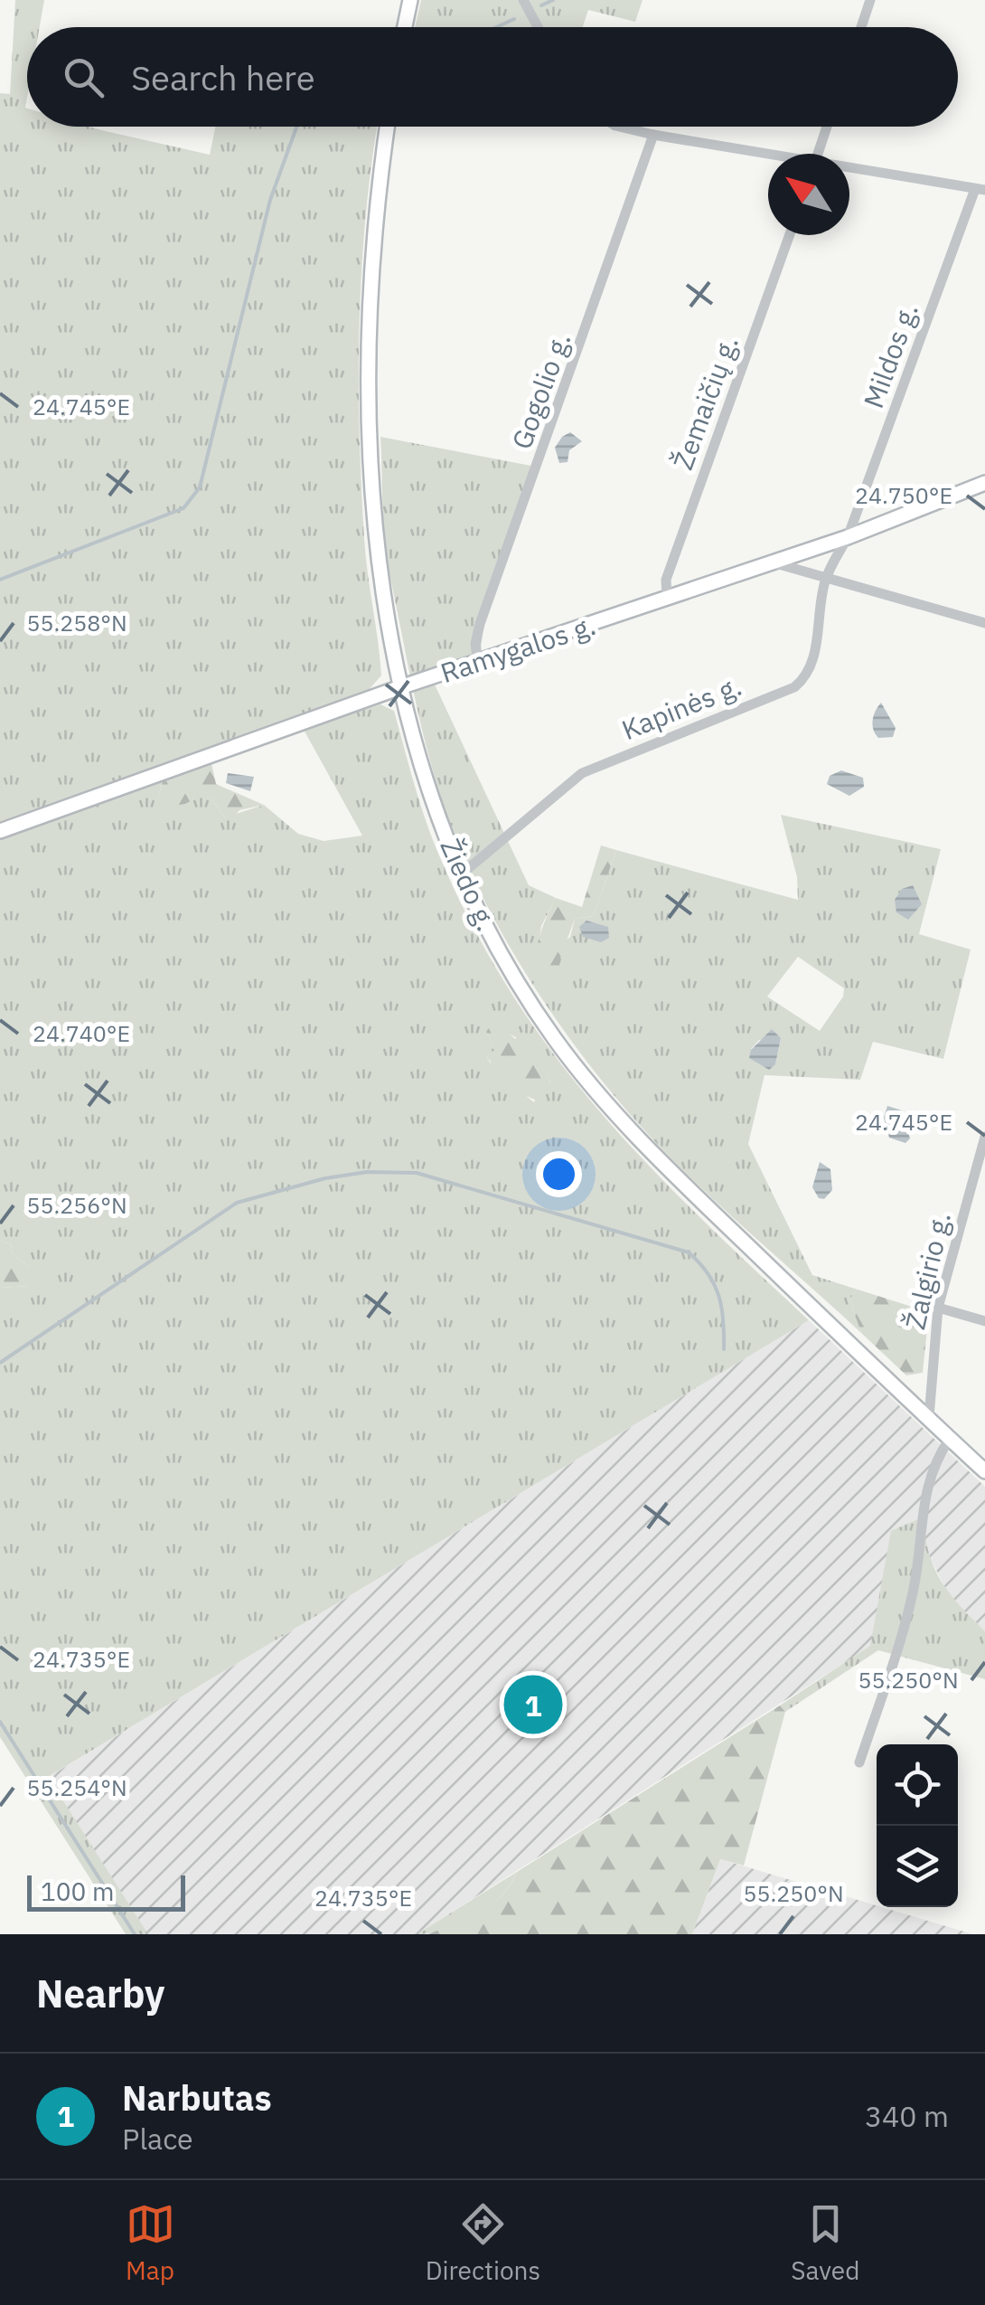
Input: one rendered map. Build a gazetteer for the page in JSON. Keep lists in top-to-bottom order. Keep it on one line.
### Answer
{"streets":{"street":["Mildos g.","Gogolio g.","Žemaičių g.","Ramygalos g.","Kapinės g.","Žiedo g.","Žalgirio g."]},"crossings":[["Mildos g.","Ramygalos g."],["Mildos g.","Kapinės g."],["Gogolio g.","Ramygalos g."],["Žemaičių g.","Ramygalos g."],["Ramygalos g.","Kapinės g."],["Ramygalos g.","Žiedo g."],["Kapinės g.","Žiedo g."],["Žiedo g.","Žalgirio g."]],"scale_bar":"100 m","north":"top left","page":{"search":"Search here","pins":"1","scale":"100 m","heading":"Nearby","list":[{"mark":"1","name":"Narbutas","note":"Place","value":"340 m"}],"nav":["Map","Directions","Saved"]},"coordinates":["24.745°E","24.750°E","55.258°N","24.740°E","55.256°N","24.735°E","55.250°N","55.254°N"]}
